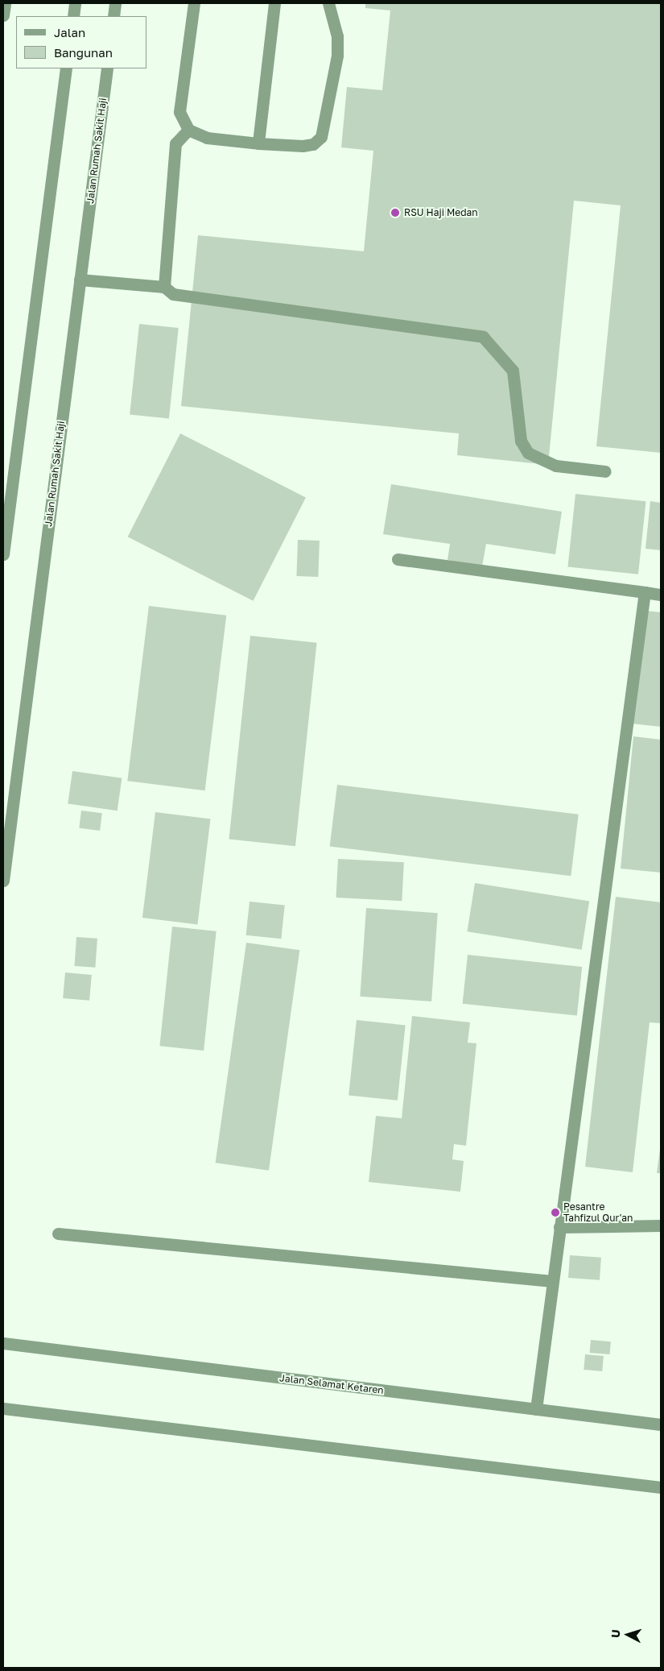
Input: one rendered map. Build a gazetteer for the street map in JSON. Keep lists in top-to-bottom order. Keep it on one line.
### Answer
{"streets":{"street":["Jalan Rumah Sakit Haji","Jalan Selamat Ketaren"]},"places":["RSU Haji Medan","Pesantre Tahfizul Qur'an"],"legend":["Jalan","Bangunan"],"north":"left"}
